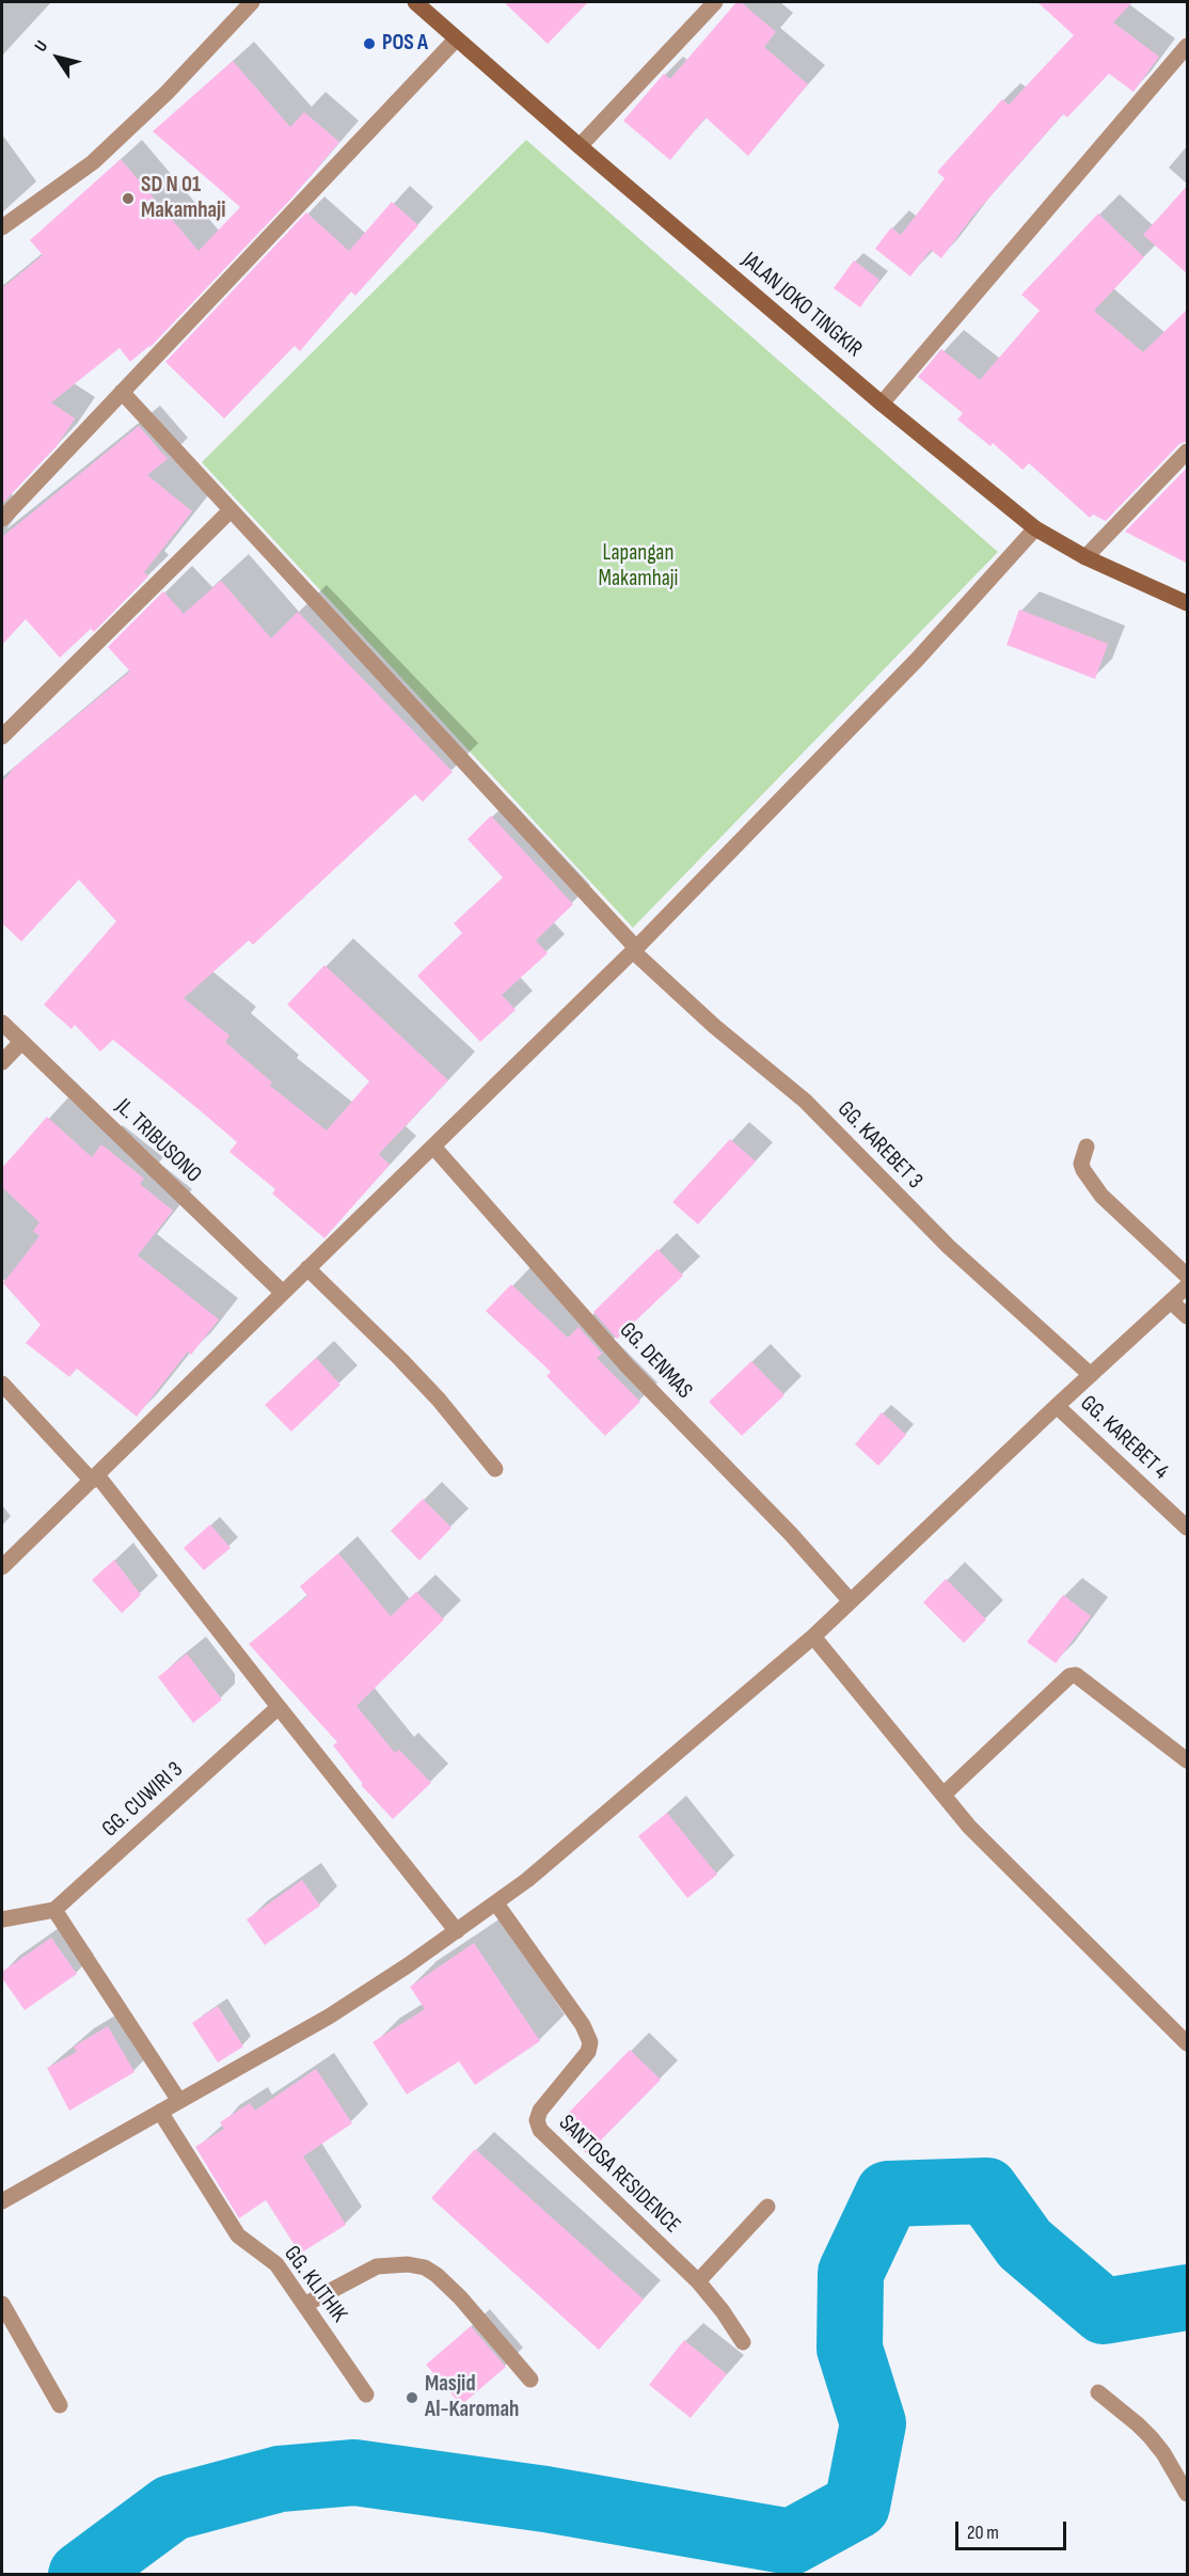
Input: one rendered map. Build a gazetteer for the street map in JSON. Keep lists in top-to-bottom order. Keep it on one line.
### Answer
{"streets":{"main road":["JALAN JOKO TINGKIR"],"street":["JL. TRIBUSONO","GG. KAREBET 3","GG. DENMAS","GG. KAREBET 4","GG. CUWIRI 3","SANTOSA RESIDENCE","GG. KLITHIK"]},"parks":["Lapangan Makamhaji"],"places":["POS A","SD N 01 Makamhaji","Masjid Al-Karomah"],"scale_bar":"20 m","north":"top left"}
